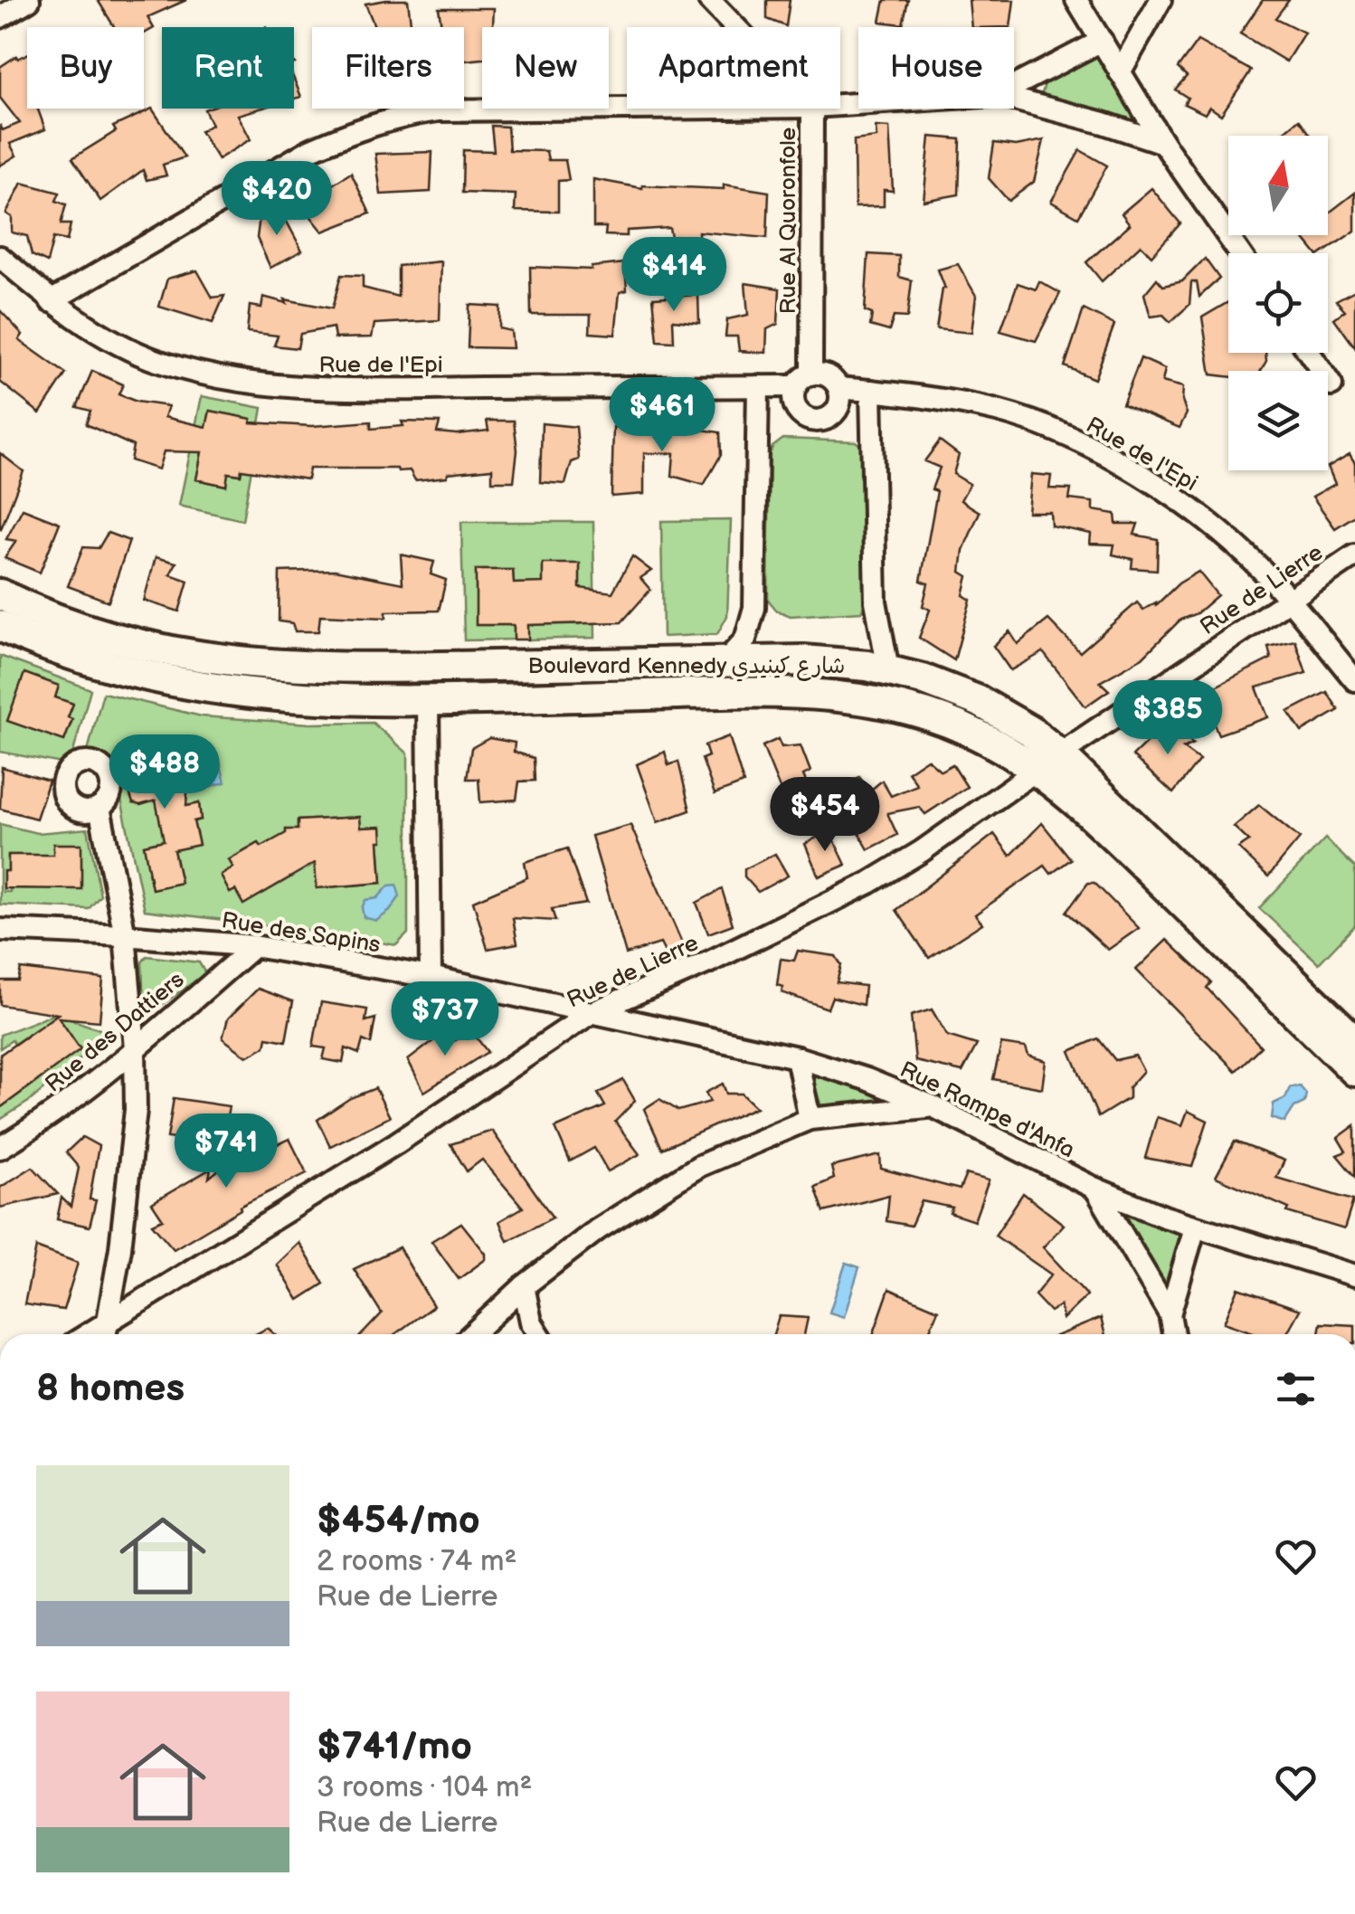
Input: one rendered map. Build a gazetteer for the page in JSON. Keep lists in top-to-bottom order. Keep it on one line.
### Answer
{"streets":{"main road":["Boulevard Kennedy شارع كينيدي"],"street":["Rue Al Quoronfole","Rue de l'Epi","Rue de Lierre","Rue des Sapins","Rue des Dattiers","Rue Rampe d'Anfa"]},"crossings":[["Rue Al Quoronfole","Rue de l'Epi"],["Rue de l'Epi","Rue de Lierre"],["Rue de Lierre","Boulevard Kennedy شارع كينيدي"],["Rue de Lierre","Rue des Sapins"],["Rue de Lierre","Rue Rampe d'Anfa"],["Rue des Sapins","Rue des Dattiers"],["Rue des Sapins","Rue Rampe d'Anfa"]],"north":"top","page":{"chip":["Buy","Rent","Filters","New","Apartment","House"],"price":["$420","$414","$461","$385","$488","$454","$737","$741"],"heading":"8 homes","list":[{"name":"$454/mo","note":"2 rooms · 74 m² · Rue de Lierre"},{"name":"$741/mo","note":"3 rooms · 104 m² · Rue de Lierre"}]}}
